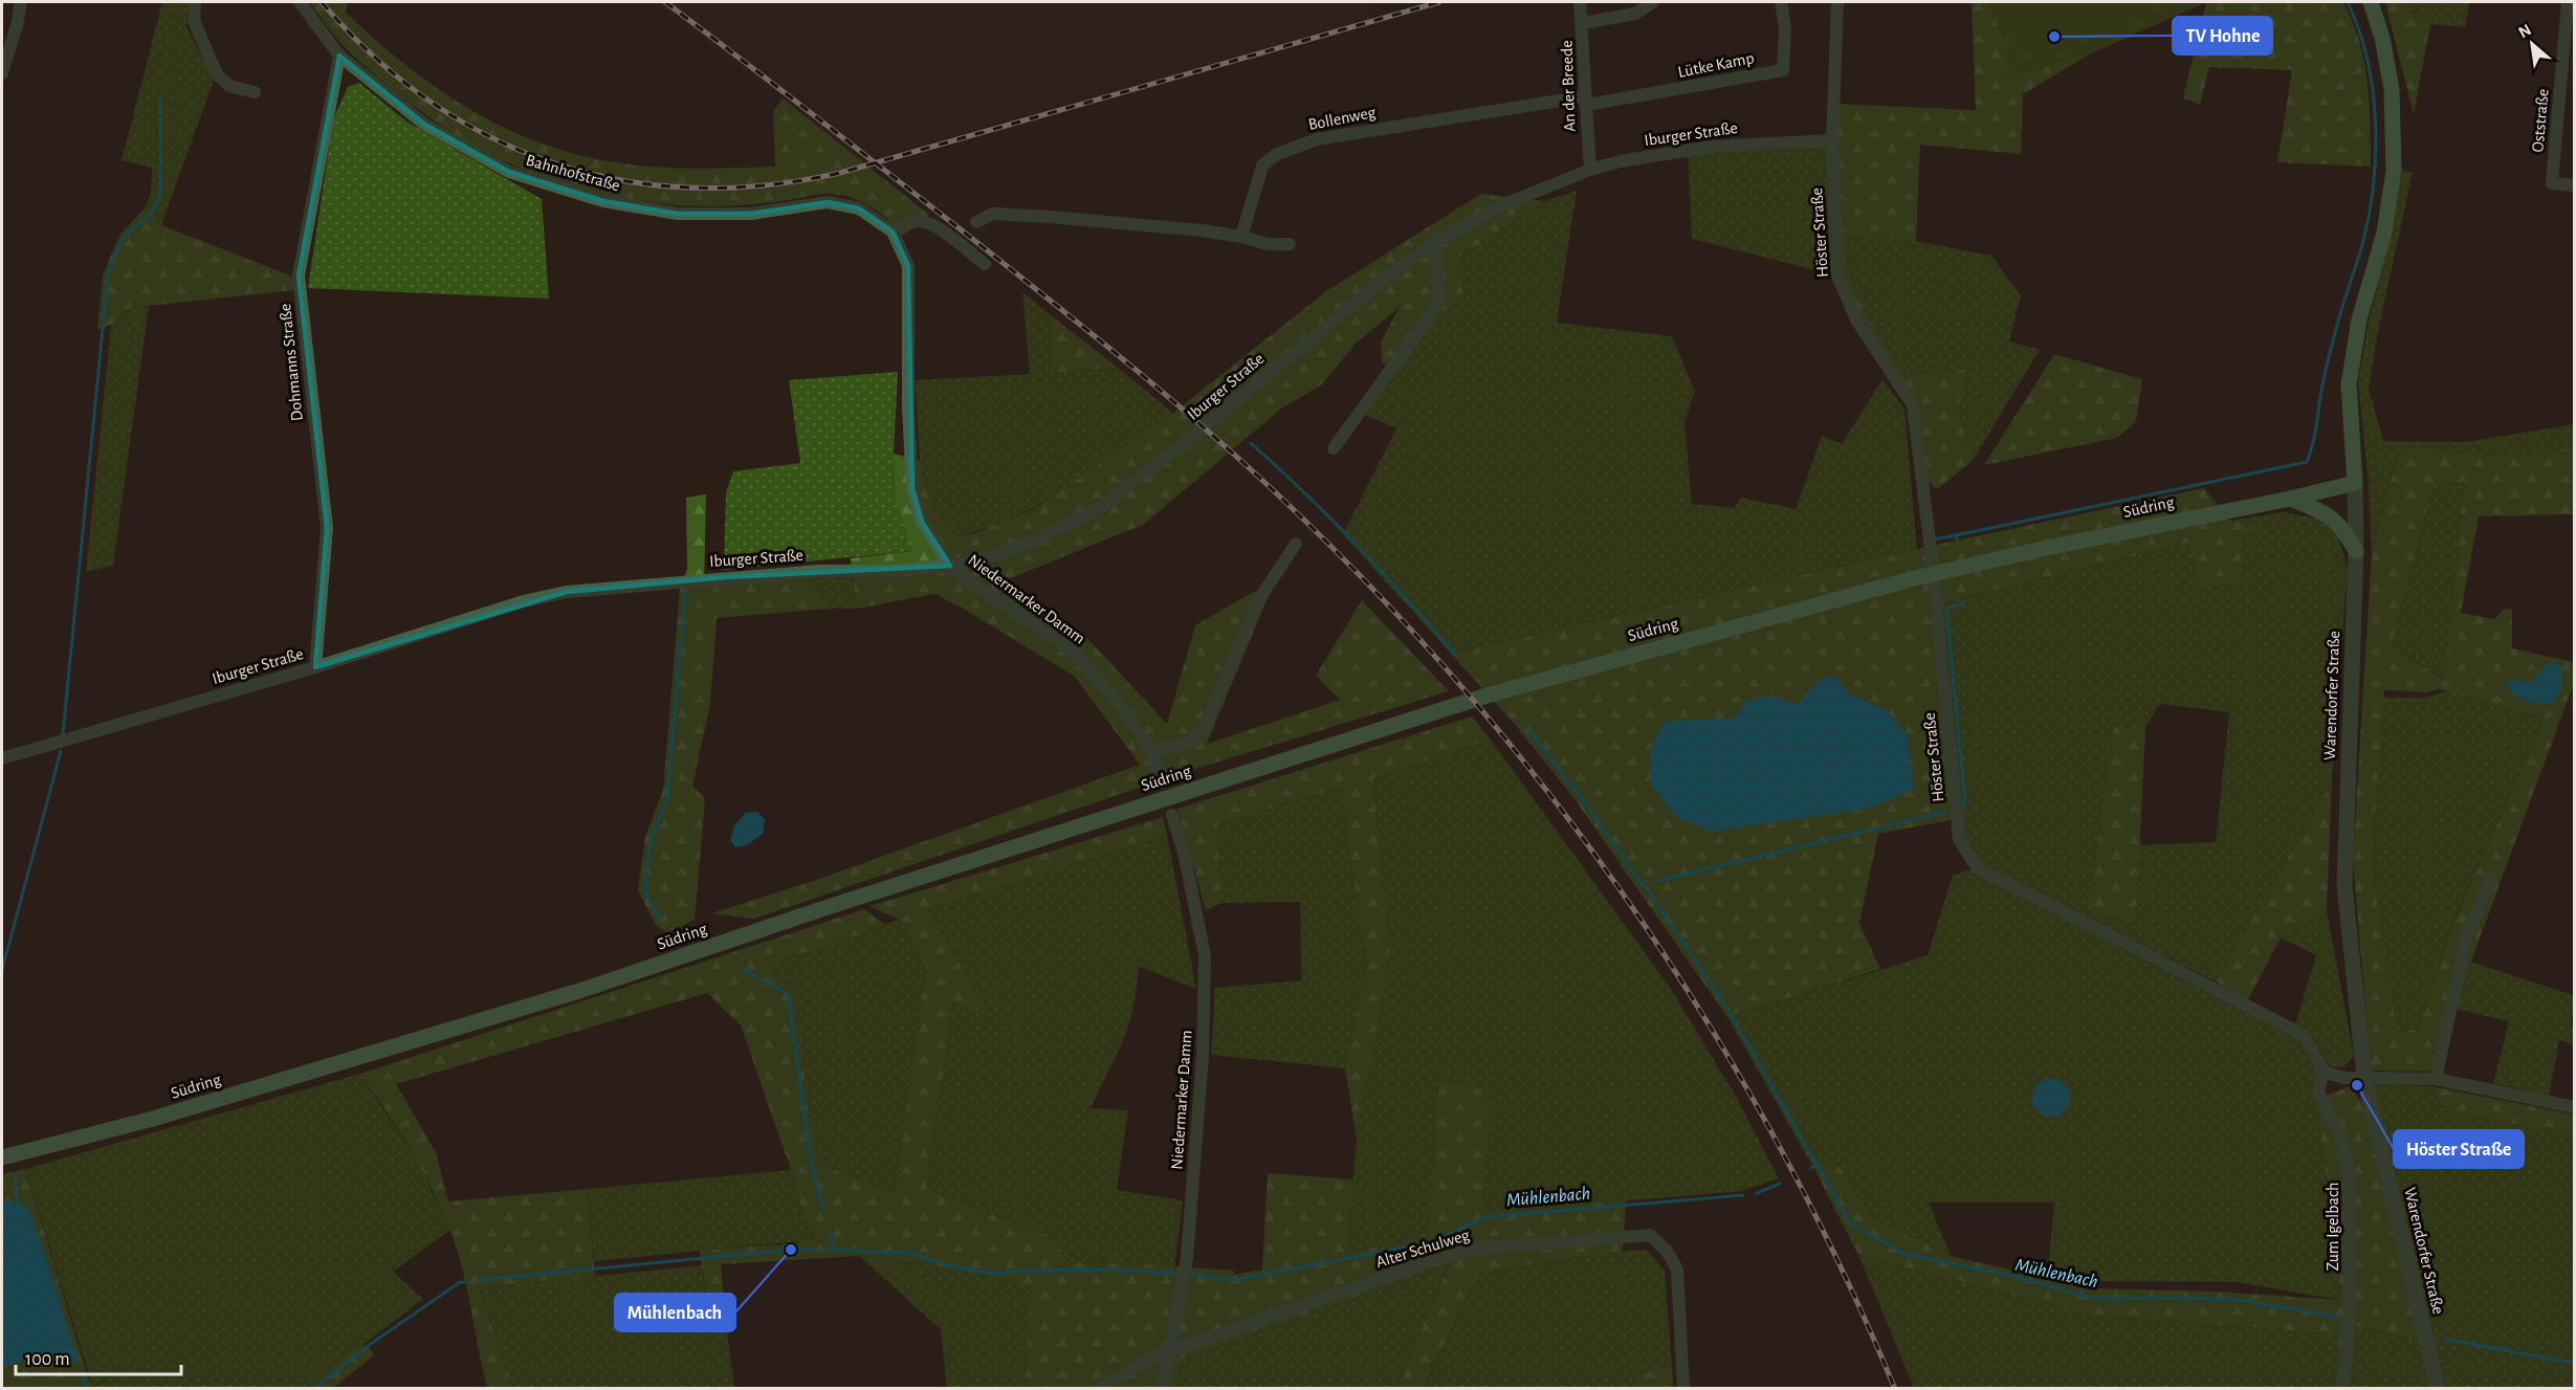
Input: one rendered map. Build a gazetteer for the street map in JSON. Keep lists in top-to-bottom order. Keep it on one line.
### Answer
{"streets":{"main road":["Südring","Warendorfer Straße"],"street":["Lütke Kamp","An der Breede","Bollenweg","Oststraße","Iburger Straße","Bahnhofstraße","Höster Straße","Dohmanns Straße","Niedermarker Damm","Zum Igelbach","Alter Schulweg"]},"crossings":[["Lütke Kamp","An der Breede"],["Lütke Kamp","Bollenweg"],["An der Breede","Bollenweg"],["An der Breede","Iburger Straße"],["Iburger Straße","Höster Straße"],["Iburger Straße","Dohmanns Straße"],["Iburger Straße","Niedermarker Damm"],["Bahnhofstraße","Dohmanns Straße"],["Höster Straße","Zum Igelbach"],["Südring","Warendorfer Straße"],["Niedermarker Damm","Alter Schulweg"]],"water":["Mühlenbach"],"places":["TV Hohne","Höster Straße","Mühlenbach"],"scale_bar":"100 m","north":"top left"}
